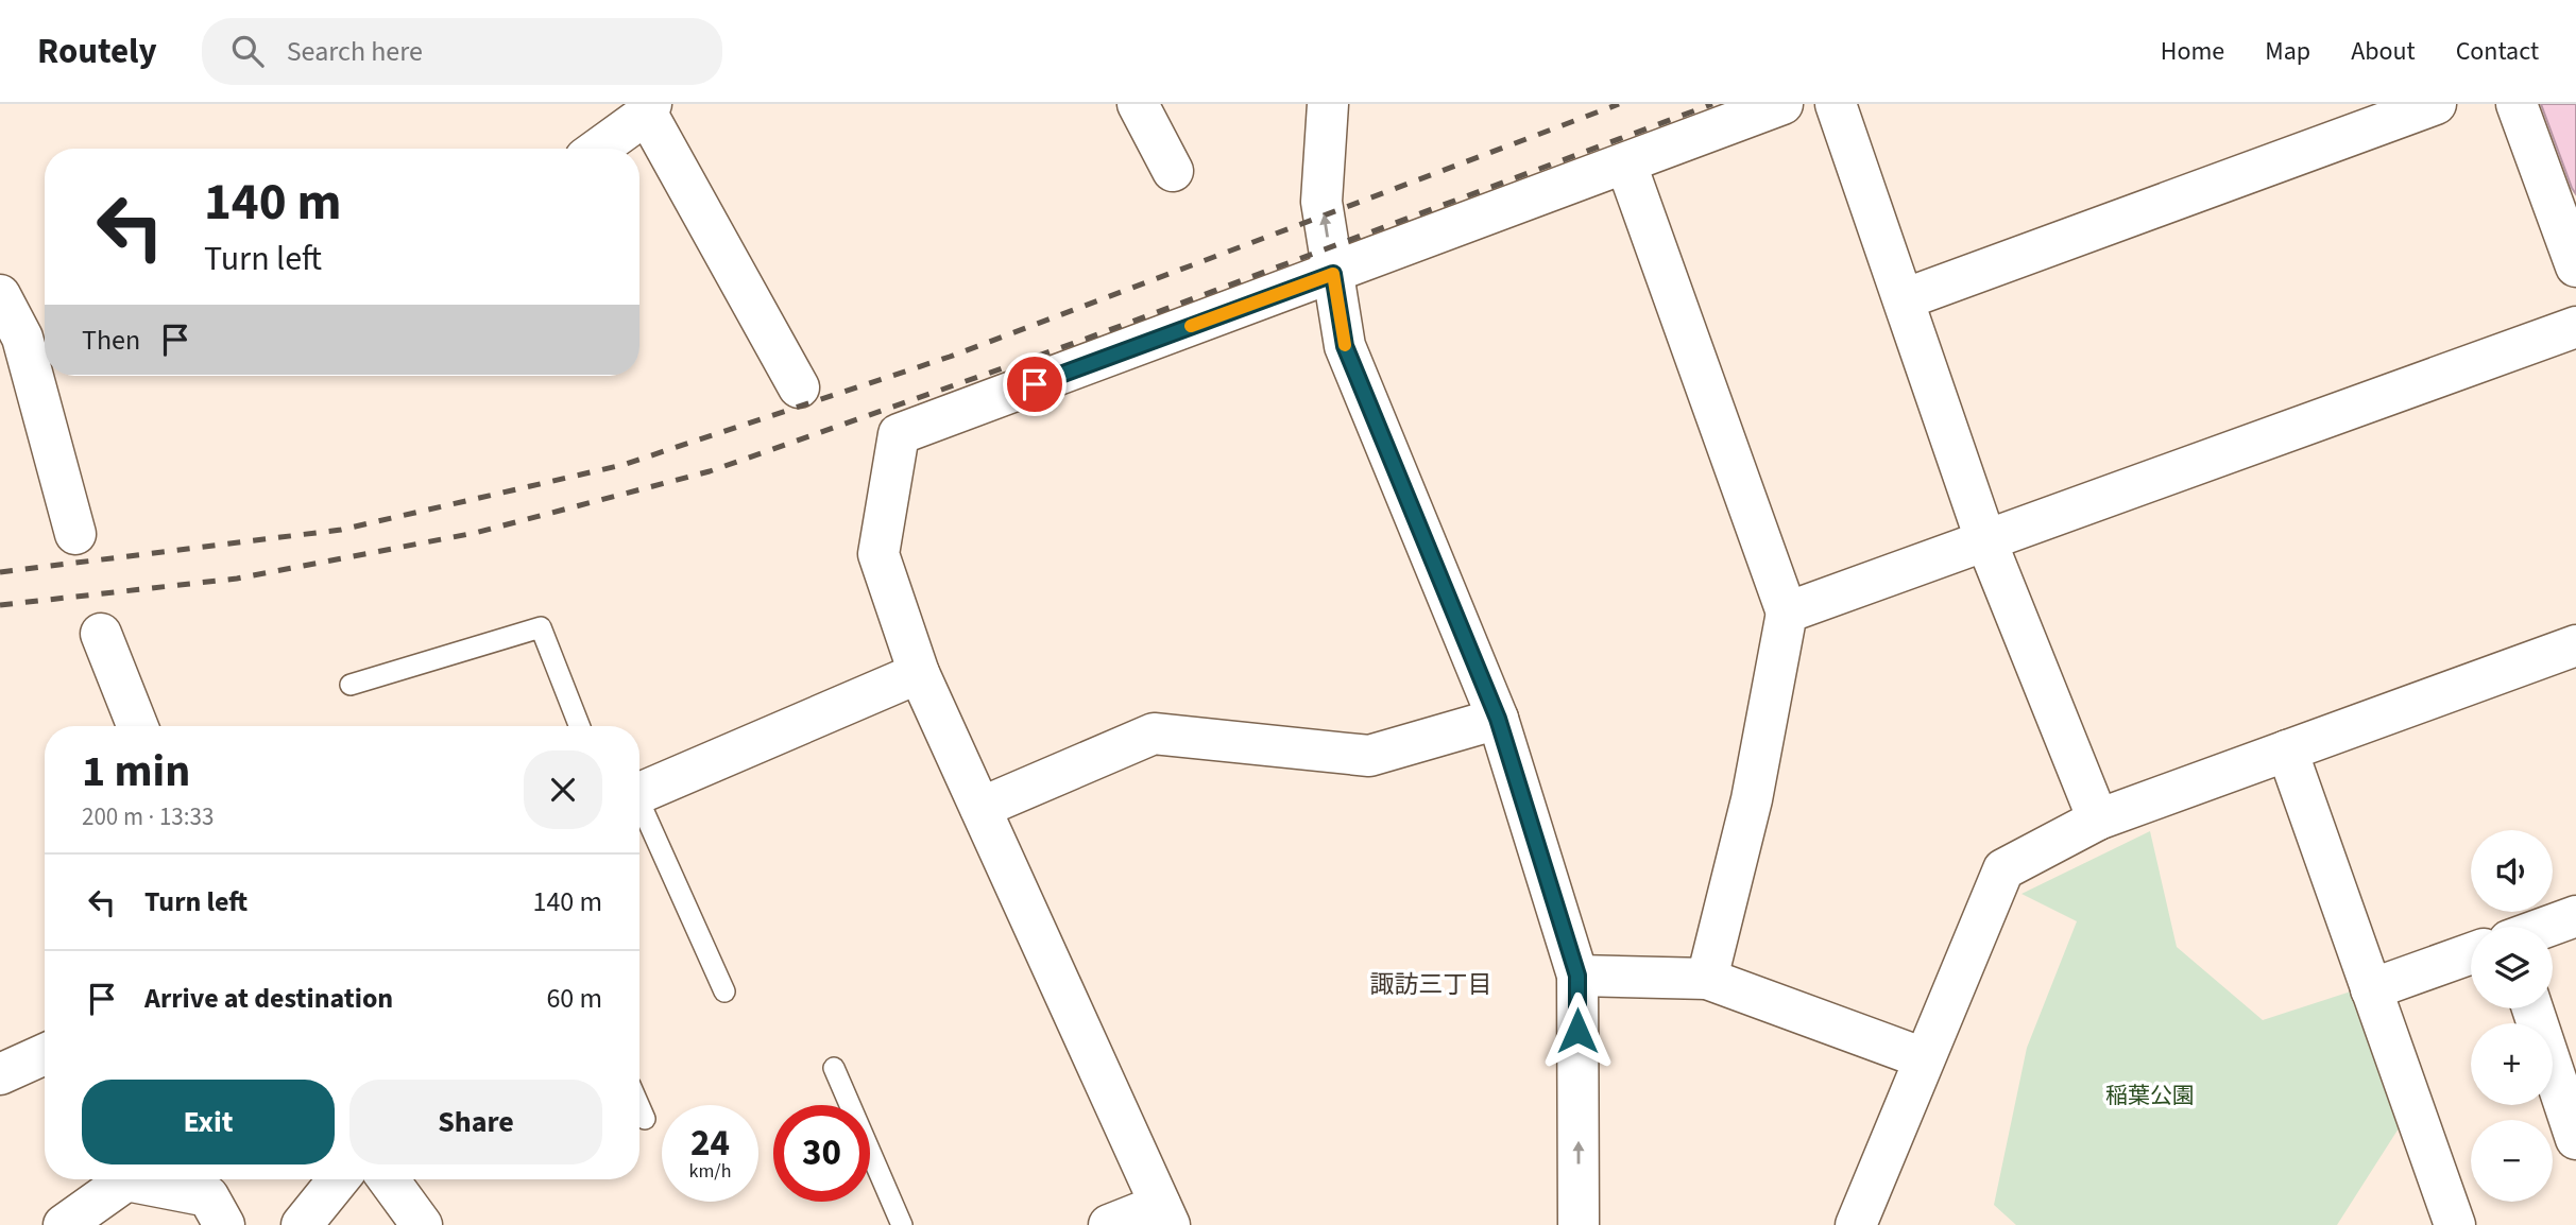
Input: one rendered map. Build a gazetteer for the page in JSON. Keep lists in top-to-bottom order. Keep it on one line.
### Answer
{"districts":["諏訪三丁目"],"parks":["稲葉公園"],"page":{"header":"Routely","search":"Search here","nav":["Home","Map","About","Contact"],"turn":["140 m","Turn left"],"then":"Then","heading":["1 min","200 m · 13:33"],"map_buttons":["+","−"],"list":[{"name":"Turn left","value":"140 m"},{"name":"Arrive at destination","value":"60 m"}],"buttons":["Exit","Share"],"speed":"24 km/h","limit":"30"}}
